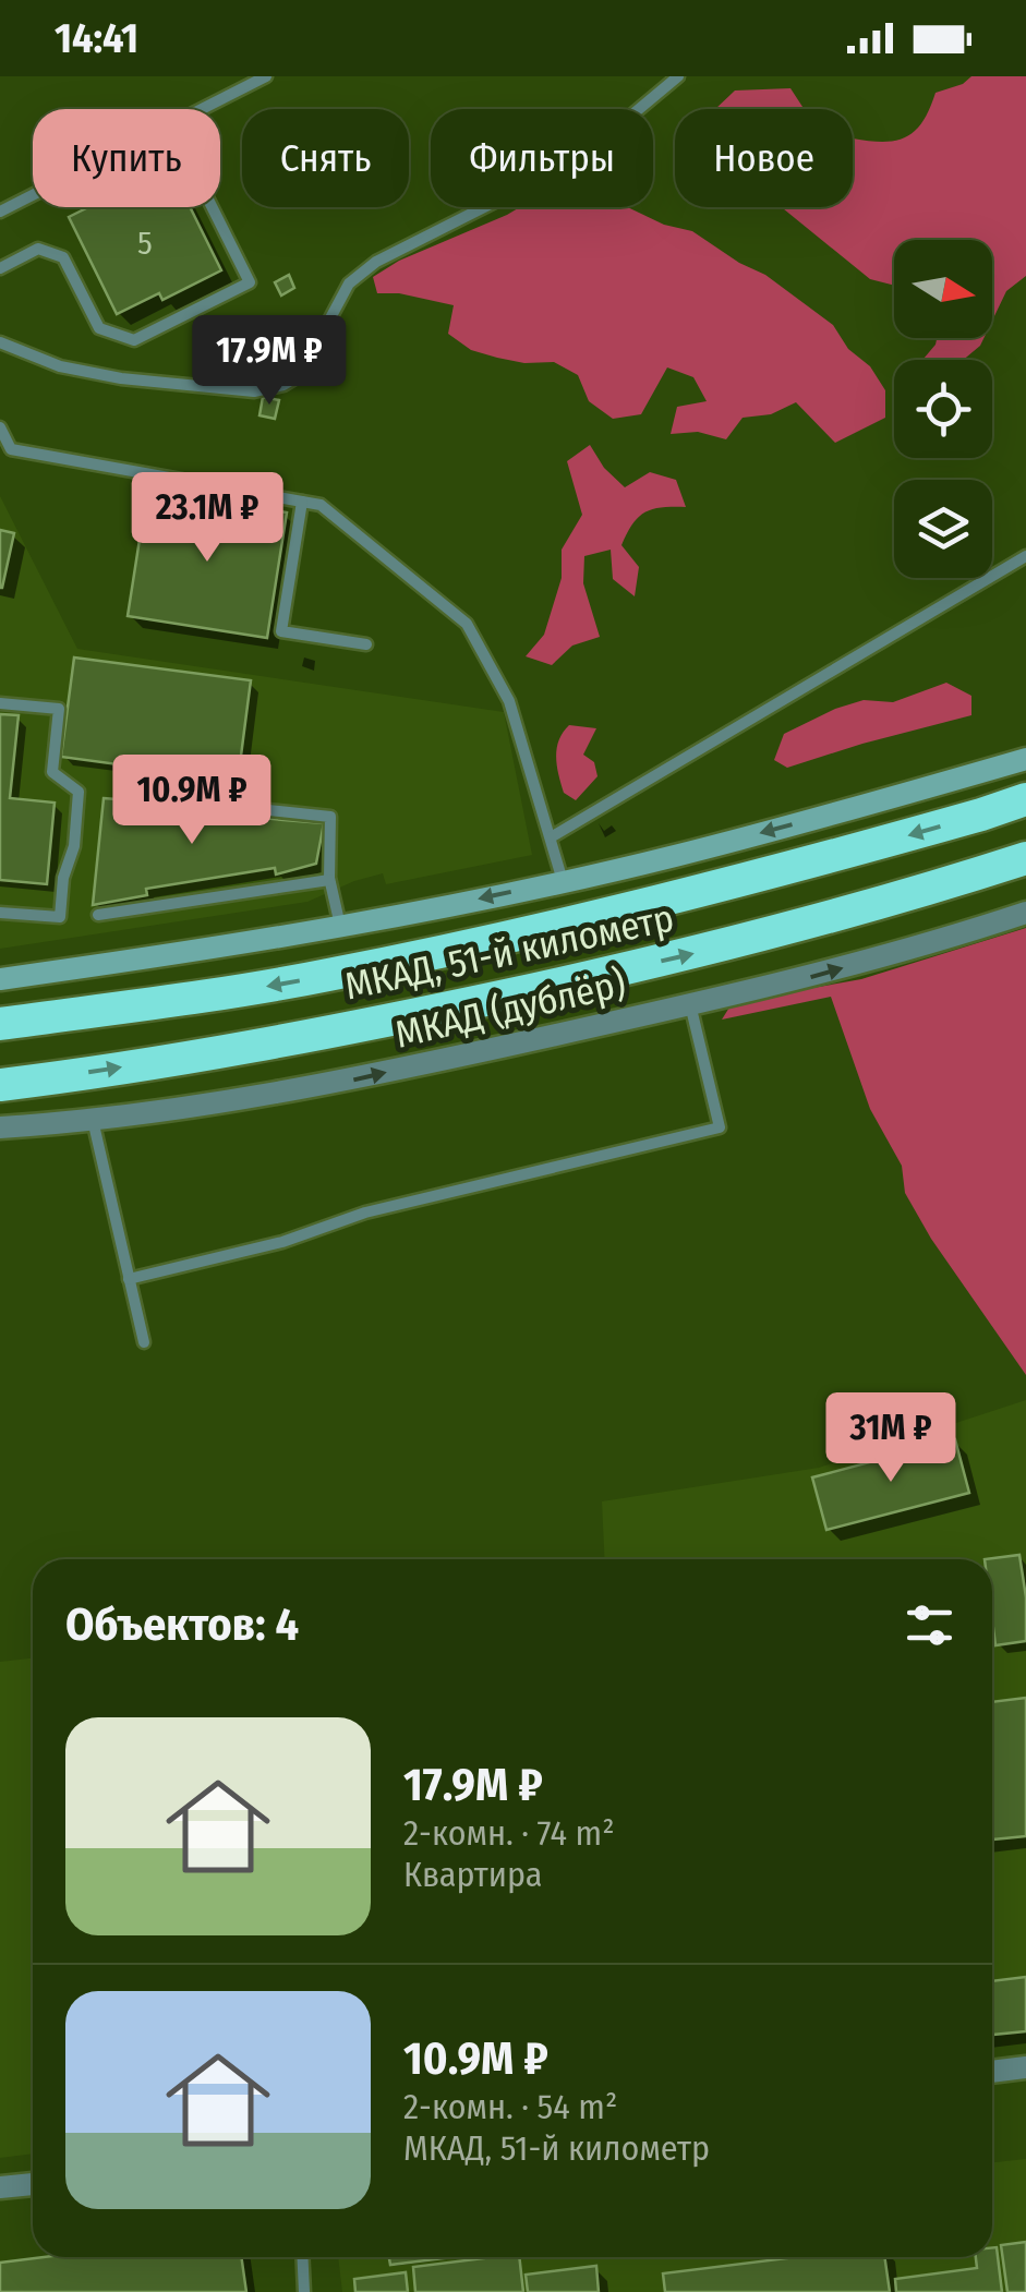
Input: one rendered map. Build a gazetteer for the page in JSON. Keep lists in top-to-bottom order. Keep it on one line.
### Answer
{"streets":{"highway":["МКАД, 51-й километр"],"street":["МКАД (дублёр)"]},"house_numbers":["5"],"north":"right","page":{"status":"14:41","chip":["Купить","Снять","Фильтры","Новое"],"price":["17.9M ₽","23.1M ₽","10.9M ₽","31M ₽"],"heading":"Объектов: 4","list":[{"name":"17.9M ₽","note":"2-комн. · 74 m² · Квартира"},{"name":"10.9M ₽","note":"2-комн. · 54 m² · МКАД, 51-й километр"}]}}
